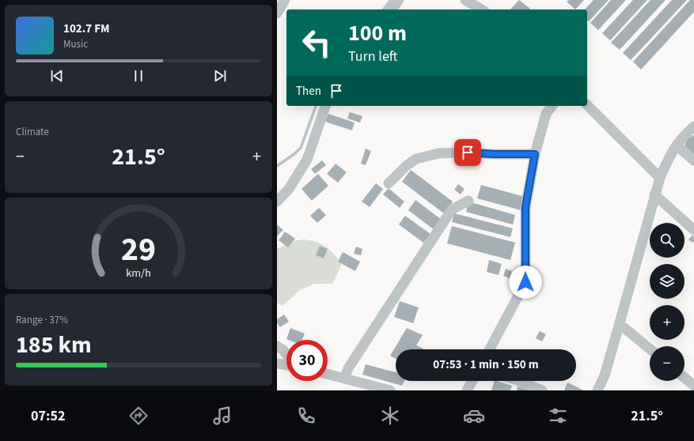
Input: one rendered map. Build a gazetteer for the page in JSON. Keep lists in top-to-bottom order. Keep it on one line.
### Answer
{"page":{"turn":["100 m","Turn left"],"song":["102.7 FM","Music"],"then":"Then","tile":["Climate",["Range · 37%","185 km"]],"heat":["−","21.5°","+"],"map_buttons":["+","−"],"limit":"30","trip":"07:53 · 1 min · 150 m","tabs":["07:52","21.5°"],"gauge":["29","km/h"]}}
